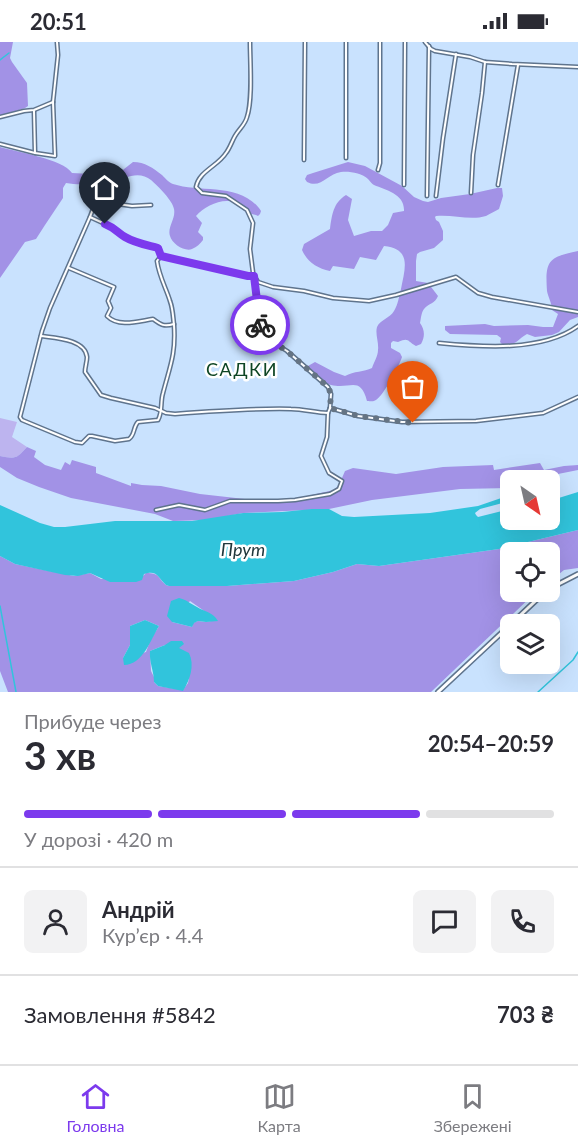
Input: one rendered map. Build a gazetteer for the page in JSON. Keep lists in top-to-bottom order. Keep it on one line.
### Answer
{"districts":["САДКИ"],"water":["Прут"],"north":"bottom right","page":{"status":"20:51","heading":["3 хв","Прибуде через","20:54–20:59"],"panel":["Андрій","Кур’єр · 4.4","Замовлення #5842","703 ₴"],"bar":"У дорозі · 420 m","tabs":["Головна","Карта","Збережені"]}}
